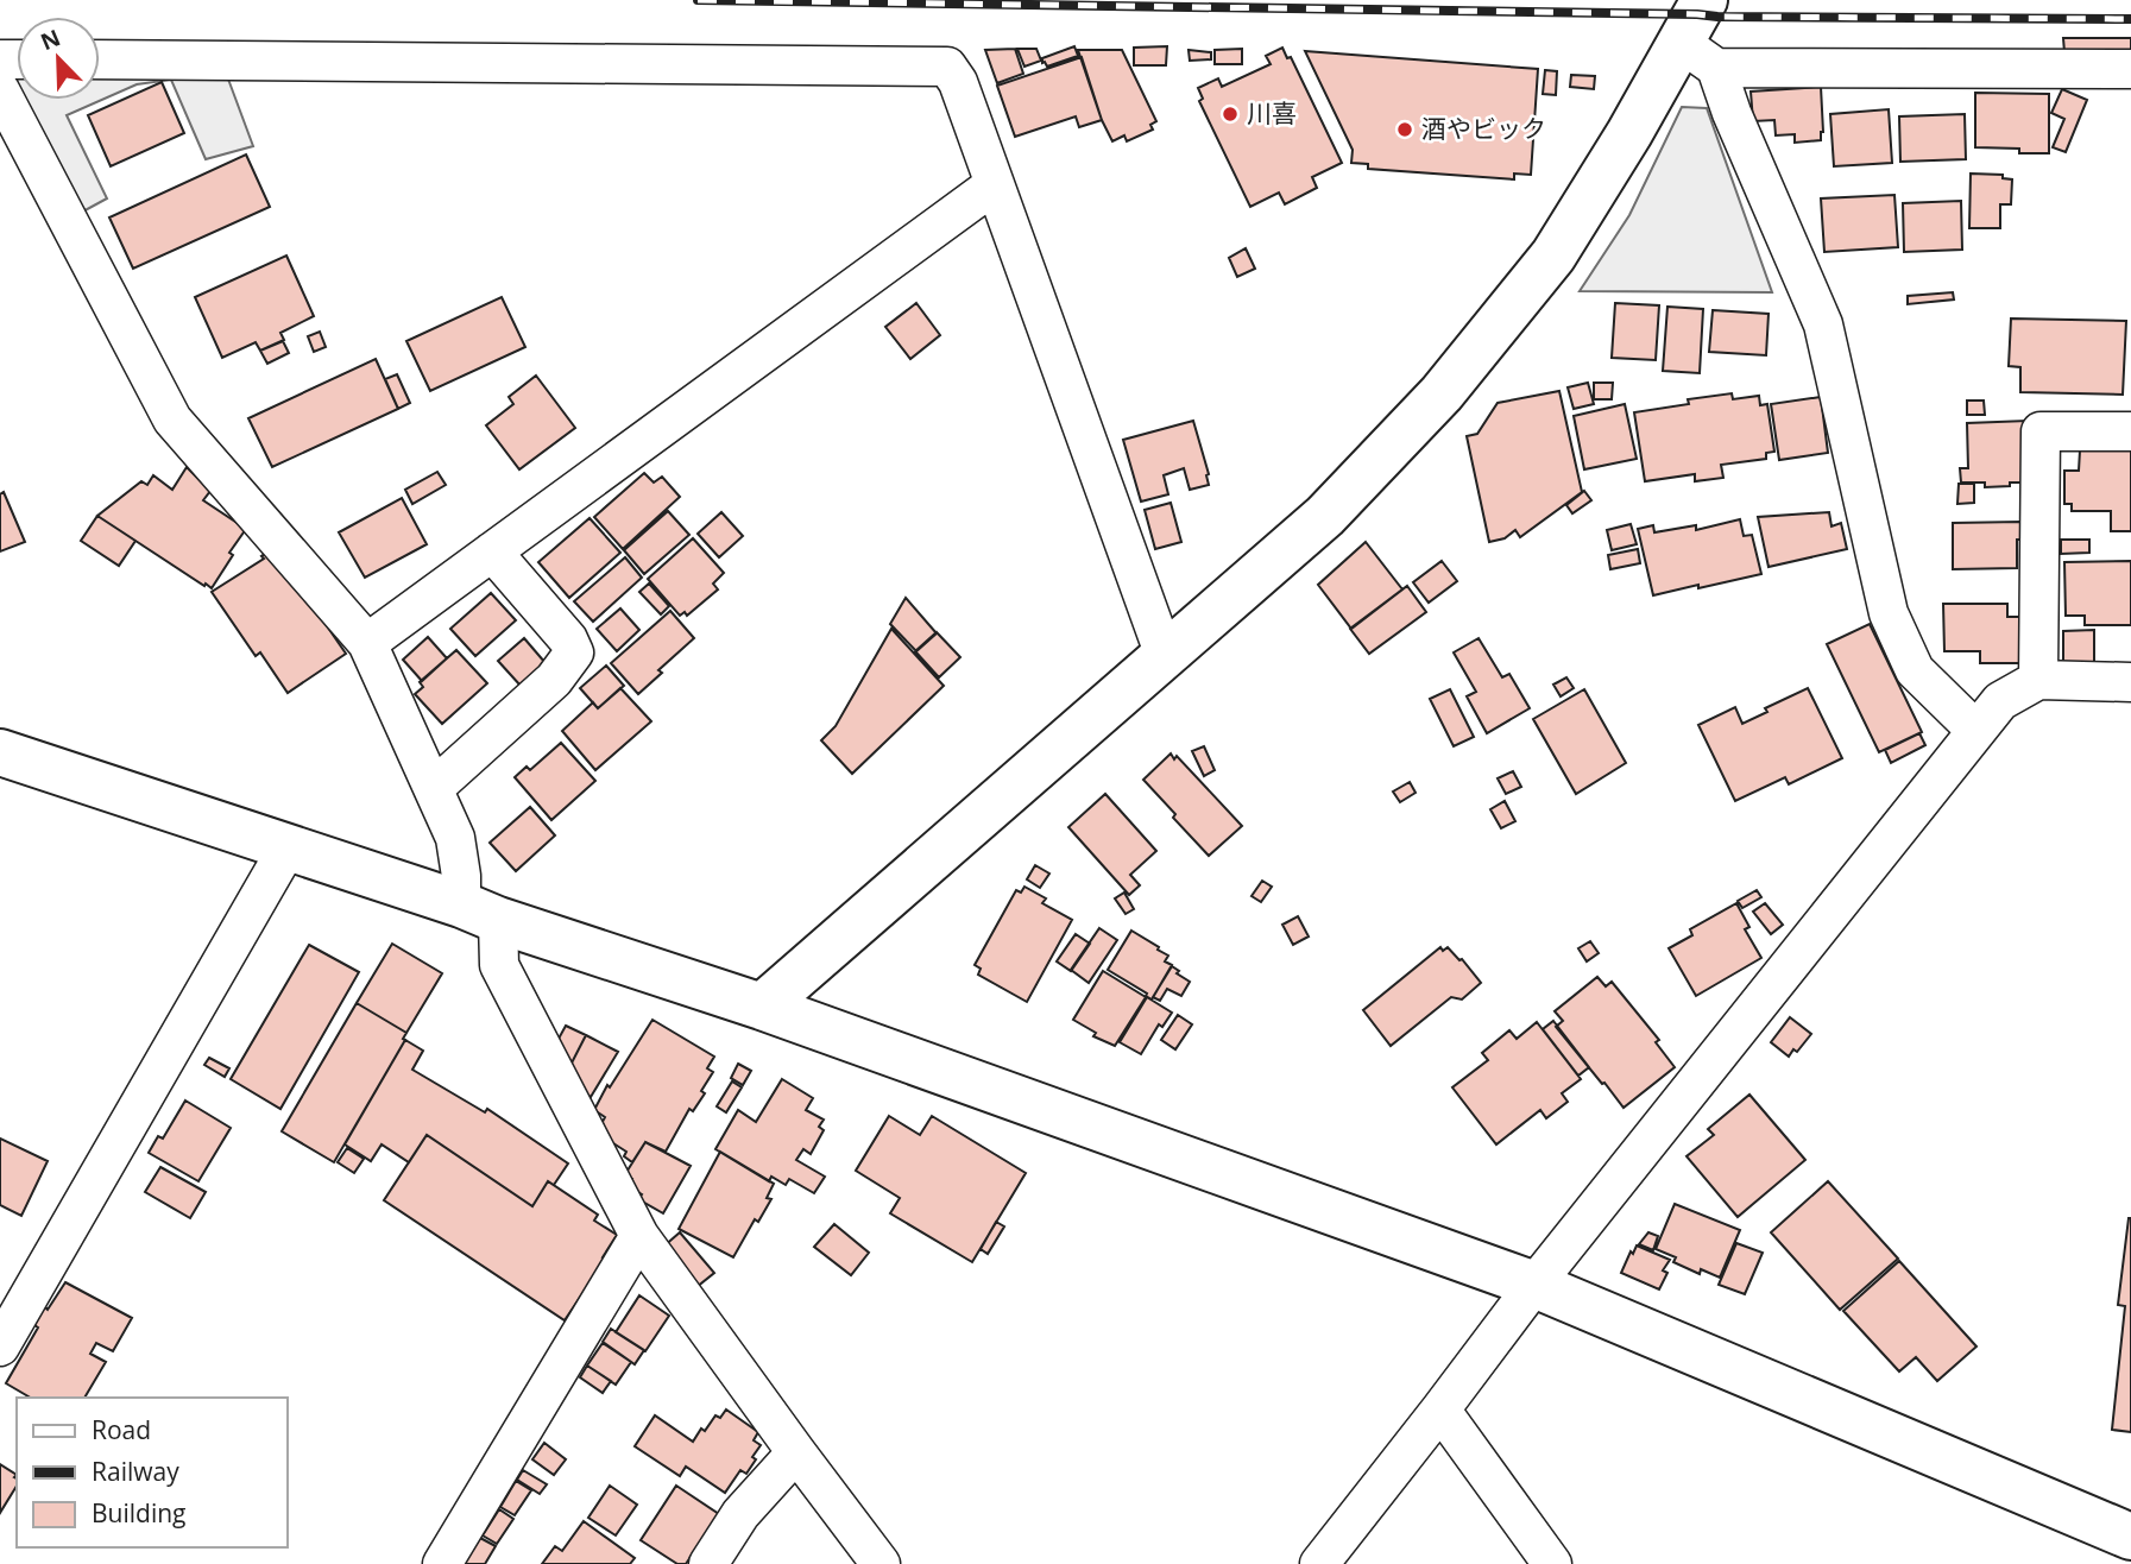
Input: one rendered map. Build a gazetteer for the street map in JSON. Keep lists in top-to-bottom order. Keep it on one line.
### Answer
{"places":["川喜","酒やビック"],"legend":["Road","Railway","Building"],"north":"top left"}
